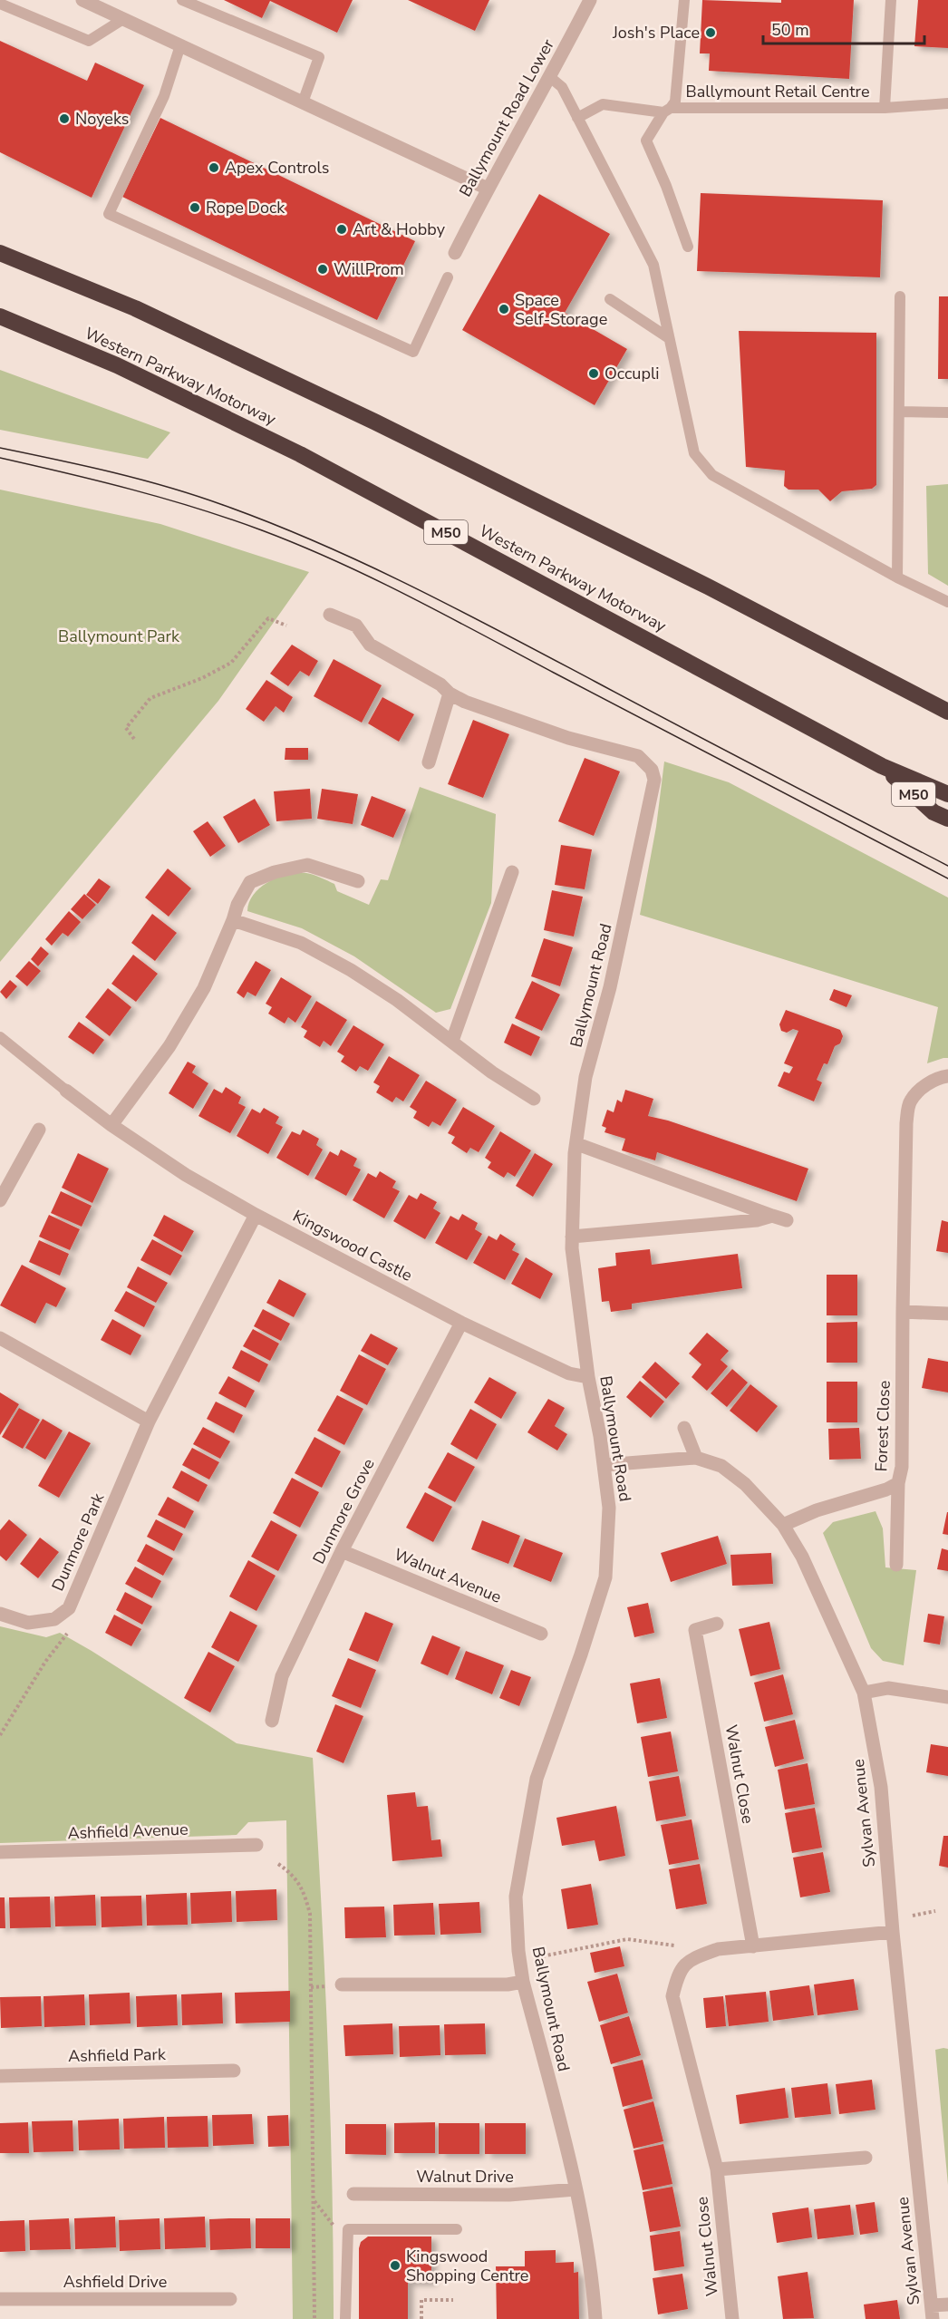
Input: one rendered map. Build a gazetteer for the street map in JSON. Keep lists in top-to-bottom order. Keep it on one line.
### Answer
{"streets":{"highway":["Western Parkway Motorway","M50"],"street":["Ballymount Road Lower","Ballymount Road","Kingswood Castle","Forest Close","Dunmore Grove","Dunmore Park","Walnut Avenue","Walnut Close","Sylvan Avenue","Ashfield Avenue","Ashfield Park","Walnut Drive","Ashfield Drive"],"lane":["Ballymount Retail Centre"]},"crossings":[["Western Parkway Motorway","M50"],["Ballymount Road","Kingswood Castle"],["Ballymount Road","Sylvan Avenue"],["Ballymount Road","Walnut Drive"],["Kingswood Castle","Dunmore Grove"],["Kingswood Castle","Dunmore Park"],["Forest Close","Sylvan Avenue"],["Dunmore Grove","Walnut Avenue"],["Walnut Close","Sylvan Avenue"]],"parks":["Ballymount Park"],"places":["Josh's Place","Noyeks","Apex Controls","Rope Dock","Art & Hobby","WillProm","Space Self-Storage","Occupli","Kingswood Shopping Centre"],"scale_bar":"50 m"}
